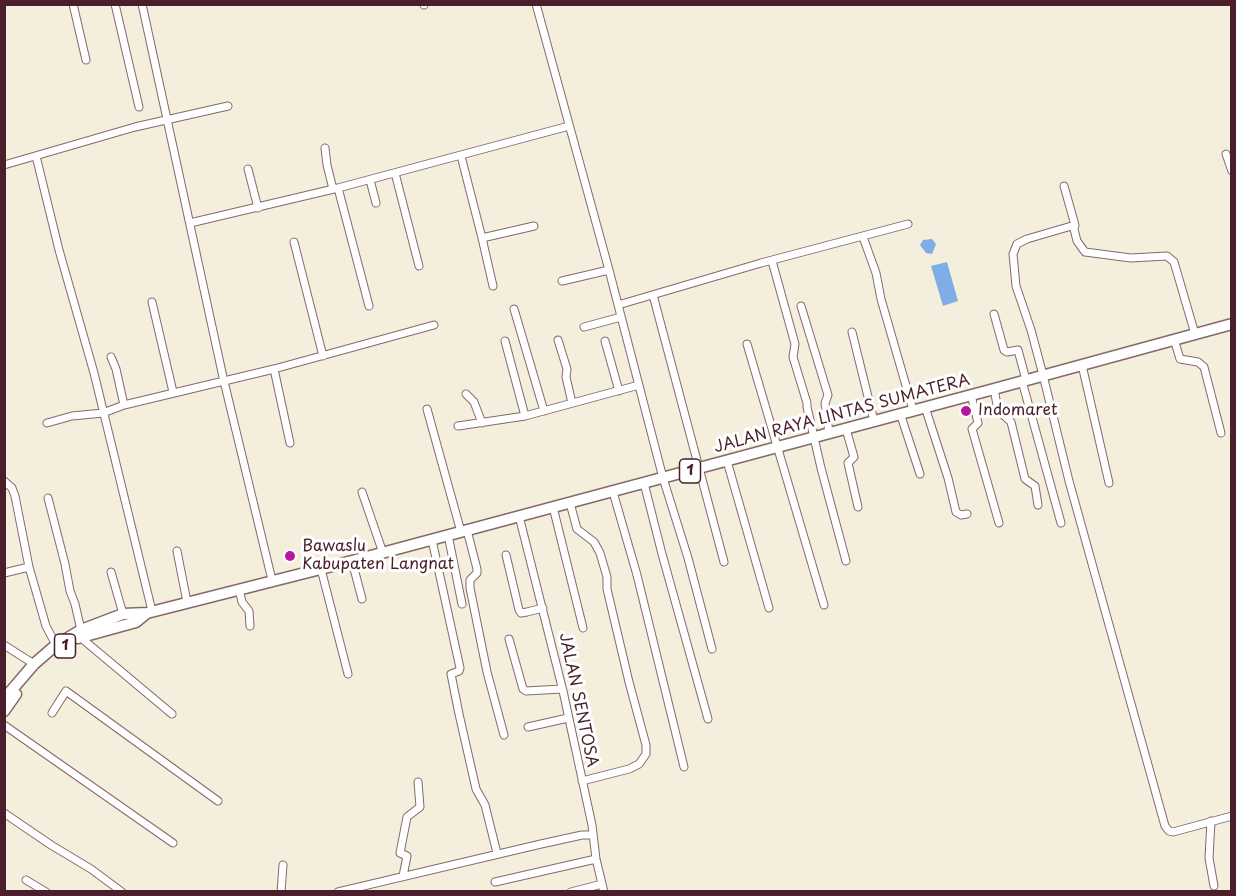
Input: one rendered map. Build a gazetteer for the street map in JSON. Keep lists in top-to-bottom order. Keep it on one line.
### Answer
{"streets":{"highway":["JALAN RAYA LINTAS SUMATERA","1"],"street":["JALAN SENTOSA"]},"crossings":[["JALAN RAYA LINTAS SUMATERA","JALAN SENTOSA"]],"places":["Indomaret","Bawaslu Kabupaten Langnat"]}
